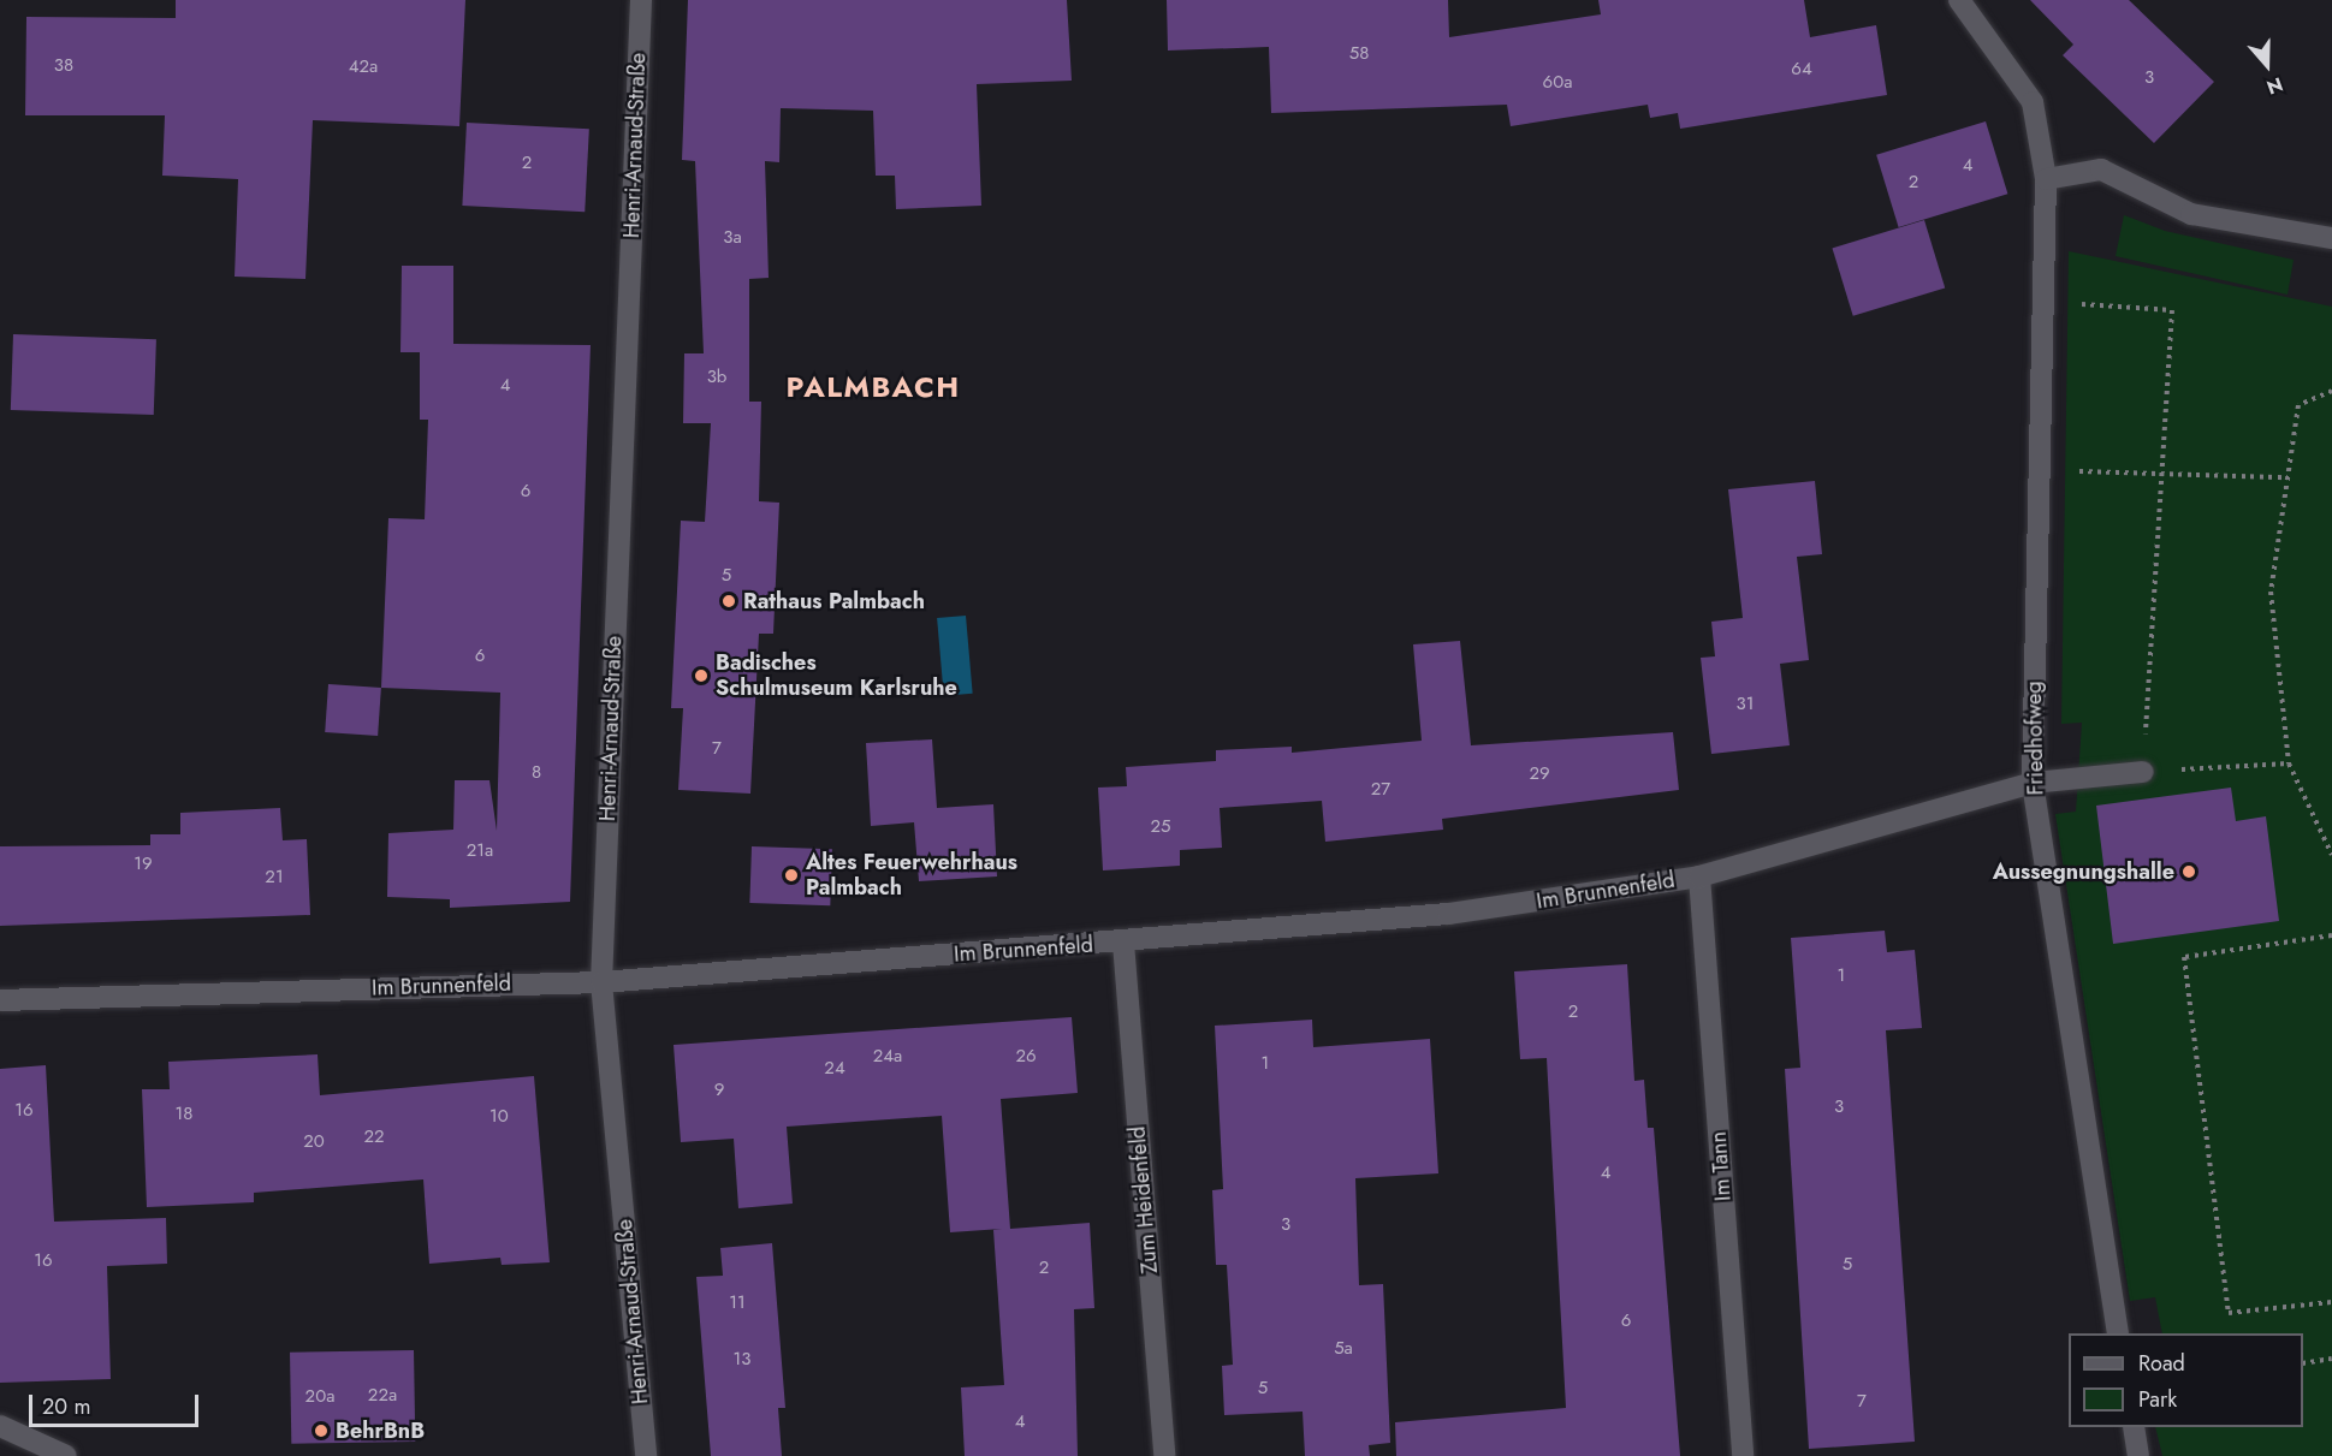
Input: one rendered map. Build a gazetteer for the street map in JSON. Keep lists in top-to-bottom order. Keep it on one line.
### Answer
{"streets":{"street":["Henri-Arnaud-Straße","Friedhofweg","Im Brunnenfeld","Im Tann","Zum Heidenfeld"]},"crossings":[["Henri-Arnaud-Straße","Im Brunnenfeld"],["Friedhofweg","Im Brunnenfeld"],["Im Brunnenfeld","Im Tann"],["Im Brunnenfeld","Zum Heidenfeld"]],"districts":["PALMBACH"],"places":["Rathaus Palmbach","Badisches Schulmuseum Karlsruhe","Aussegnungshalle","Altes Feuerwehrhaus Palmbach","BehrBnB"],"house_numbers":["58","38","42a","64","3","60a","2","4","2","3a","3b","4","6","5","6","31","7","8","29","27","25","21a","19","21","1","2","24a","26","1","24","9","3","16","18","10","22","20","4","3","16","5","2","11","6","5a","13","5","22a","20a","7","4"],"legend":["Road","Park"],"scale_bar":"20 m","north":"bottom"}
